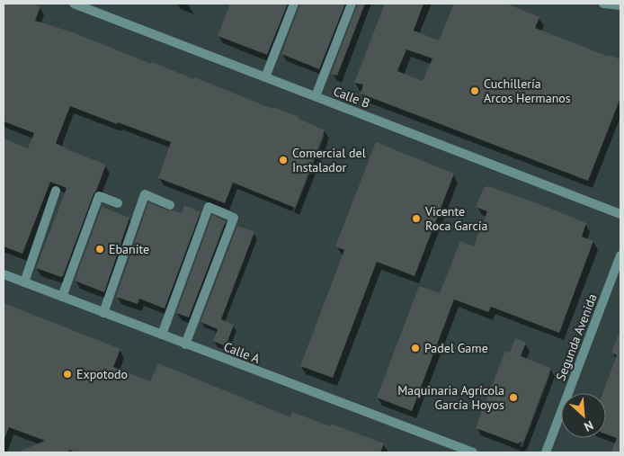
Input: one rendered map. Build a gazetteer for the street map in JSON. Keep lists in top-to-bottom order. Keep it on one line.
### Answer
{"streets":{"street":["Calle B","Segunda Avenida","Calle A"]},"places":["Cuchillería Arcos Hermanos","Comercial del Instalador","Vicente Roca García","Ebanite","Padel Game","Expotodo","Maquinaria Agrícola García Hoyos"],"north":"bottom right"}
